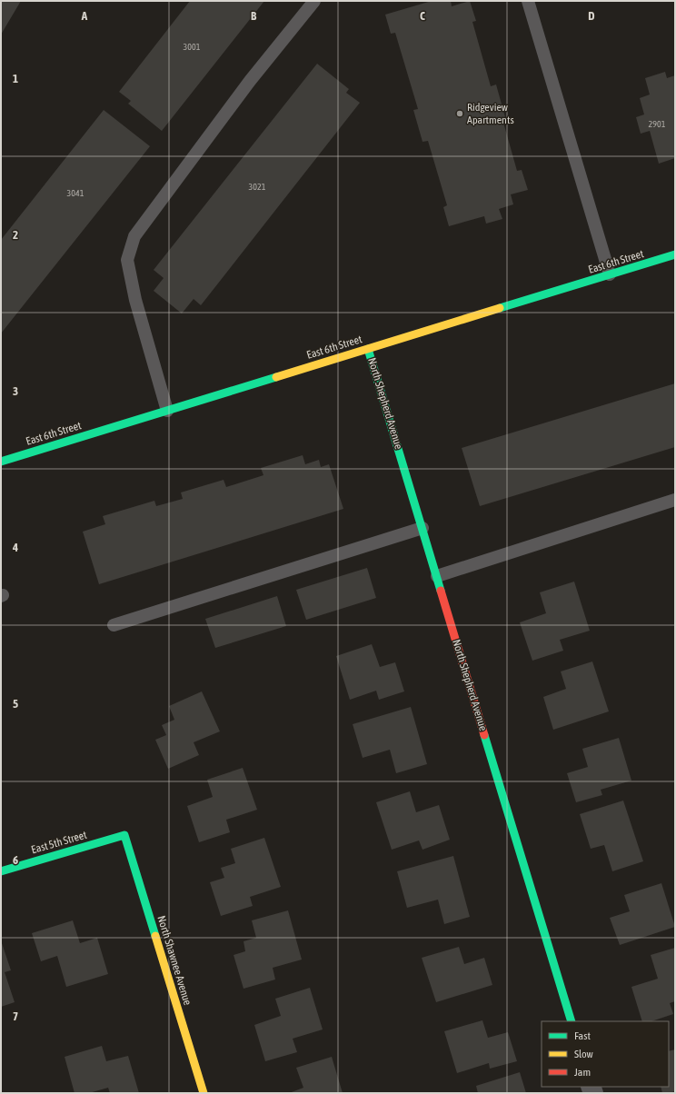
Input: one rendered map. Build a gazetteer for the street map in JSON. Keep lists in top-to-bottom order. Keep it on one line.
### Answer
{"streets":{"street":["East 6th Street","North Shepherd Avenue","East 5th Street","North Shawnee Avenue"]},"crossings":[["East 6th Street","North Shepherd Avenue"],["East 5th Street","North Shawnee Avenue"]],"places":["Ridgeview Apartments"],"house_numbers":["3001","2901","3021","3041"],"legend":["Fast","Slow","Jam"],"grid":{"columns":["A","B","C","D"],"rows":["1","2","3","4","5","6","7"]}}
